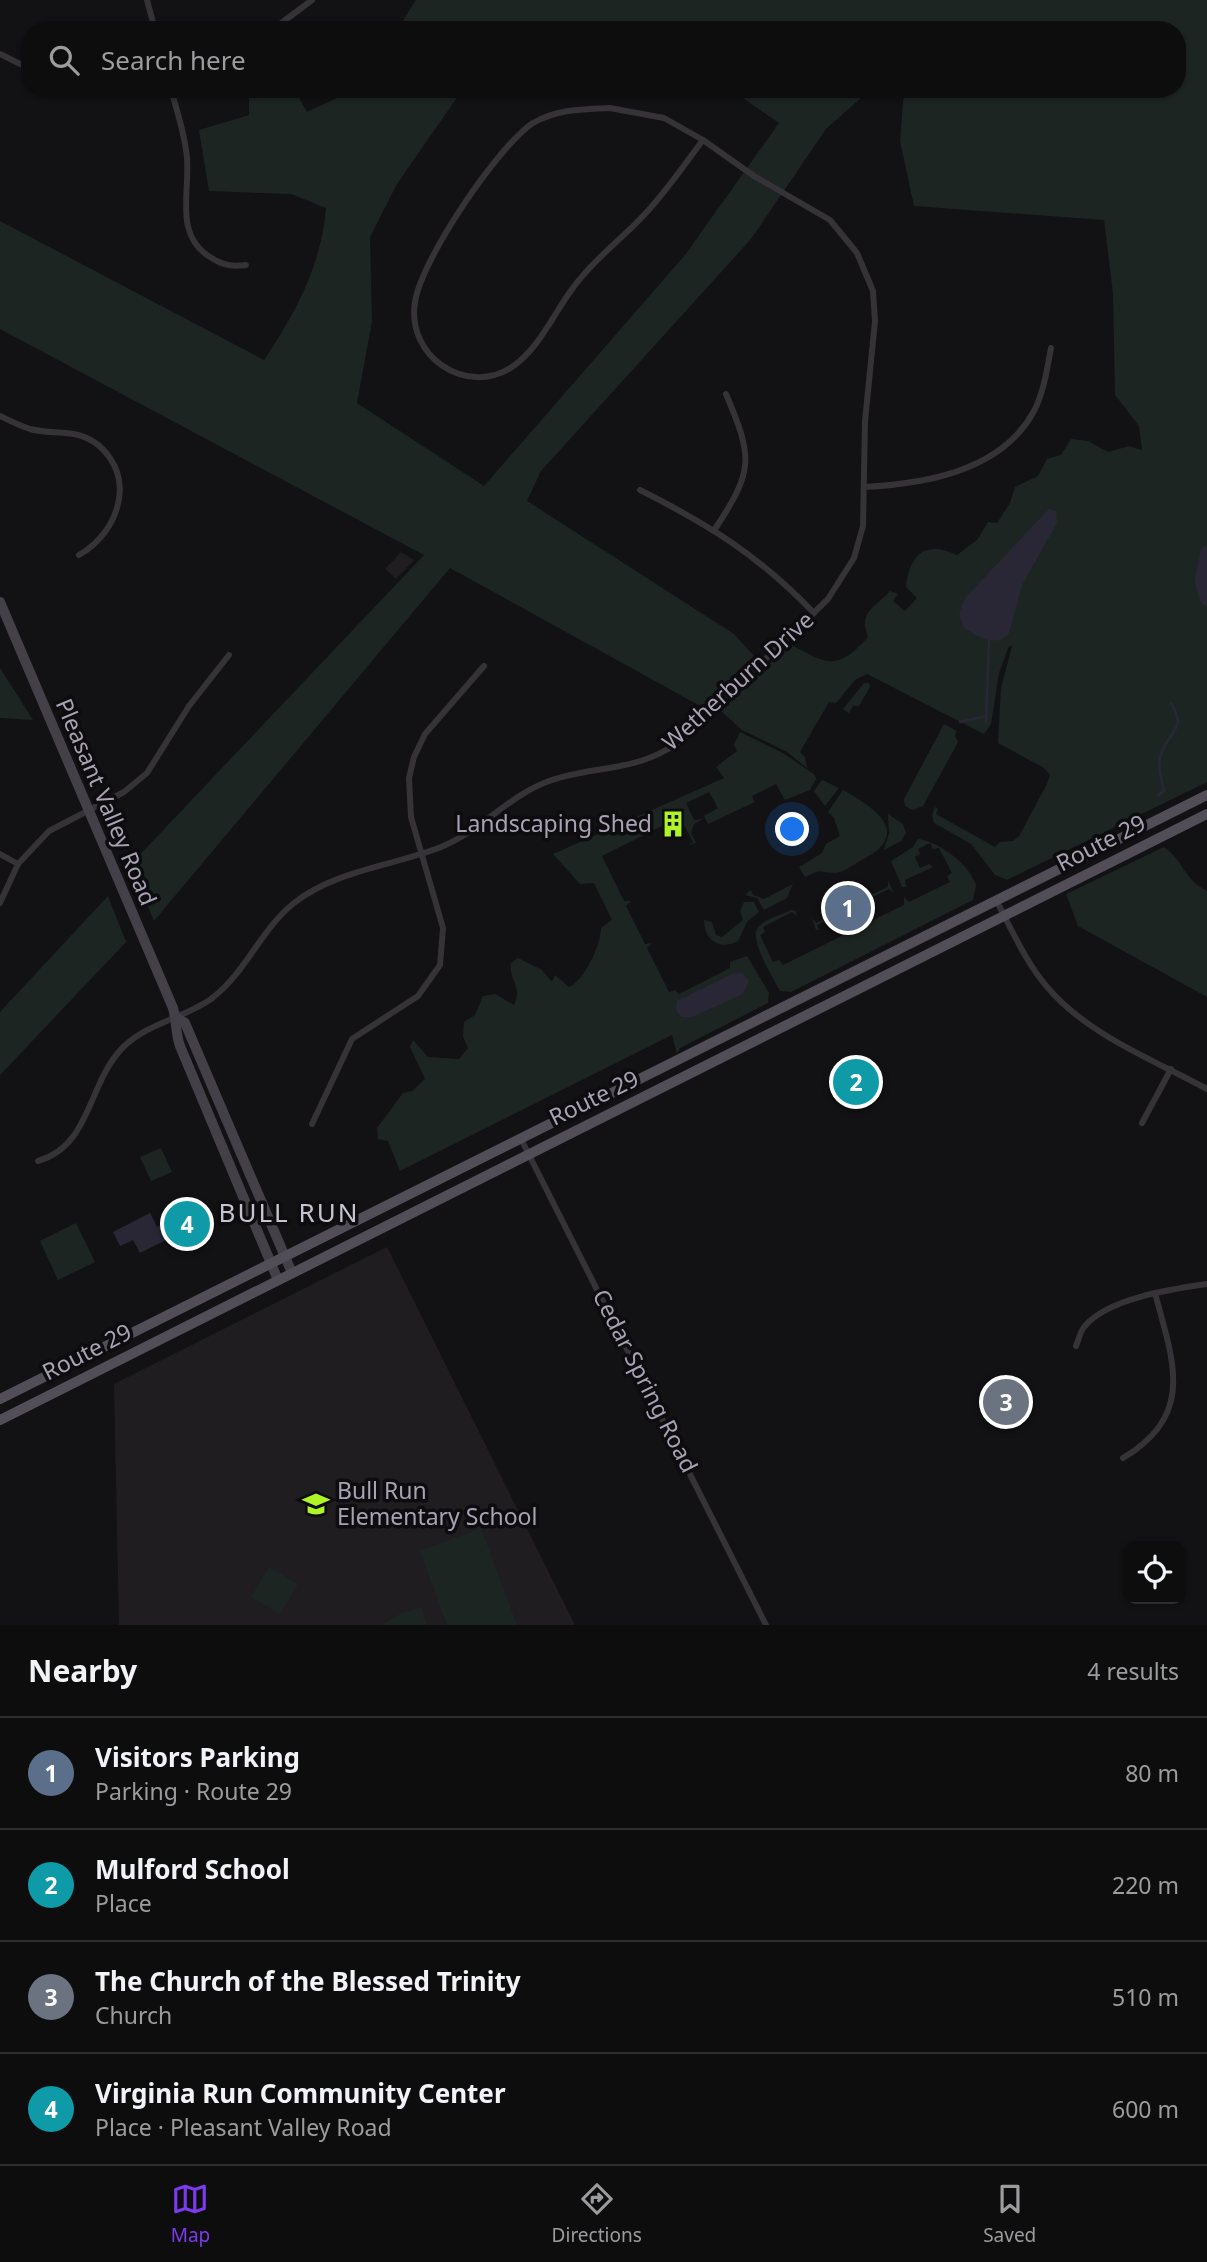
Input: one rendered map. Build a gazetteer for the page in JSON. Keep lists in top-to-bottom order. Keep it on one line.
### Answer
{"streets":{"main road":["Pleasant Valley Road","Route 29"],"street":["Wetherburn Drive","Cedar Spring Road"]},"crossings":[["Wetherburn Drive","Pleasant Valley Road"],["Pleasant Valley Road","Route 29"],["Route 29","Cedar Spring Road"]],"districts":["BULL RUN"],"places":{"building":["Landscaping Shed"],"school or university":["Bull Run Elementary School"]},"page":{"search":"Search here","pins":["1","2","4","3"],"heading":["Nearby","4 results"],"list":[{"mark":"1","name":"Visitors Parking","note":"Parking · Route 29","value":"80 m"},{"mark":"2","name":"Mulford School","note":"Place","value":"220 m"},{"mark":"3","name":"The Church of the Blessed Trinity","note":"Church","value":"510 m"},{"mark":"4","name":"Virginia Run Community Center","note":"Place · Pleasant Valley Road","value":"600 m"}],"nav":["Map","Directions","Saved"]}}
